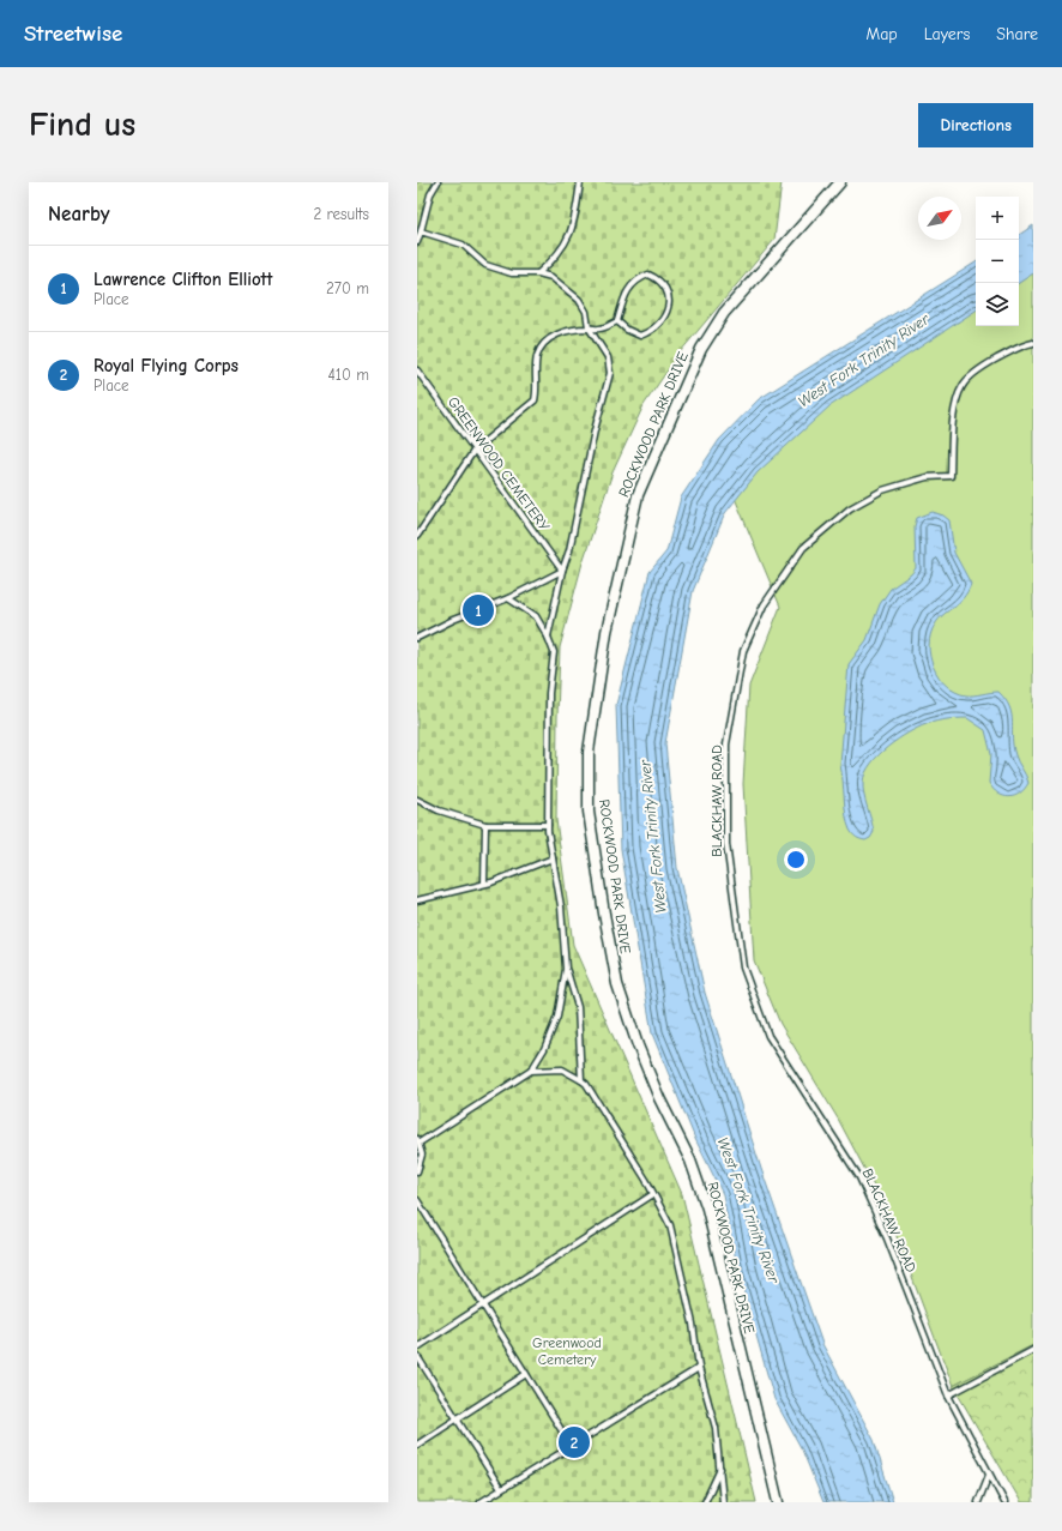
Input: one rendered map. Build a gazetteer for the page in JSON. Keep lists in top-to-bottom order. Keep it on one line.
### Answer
{"streets":{"street":["ROCKWOOD PARK DRIVE"],"lane":["GREENWOOD CEMETERY","BLACKHAW ROAD"]},"water":["West Fork Trinity River"],"parks":["Greenwood Cemetery"],"north":"top right","page":{"header":"Streetwise","nav":["Map","Layers","Share"],"buttons":"Directions","title":"Find us","heading":["Nearby","2 results"],"map_buttons":["+","−"],"list":[{"mark":"1","name":"Lawrence Clifton Elliott","note":"Place","value":"270 m"},{"mark":"2","name":"Royal Flying Corps","note":"Place","value":"410 m"}],"pins":["1","2"]}}
